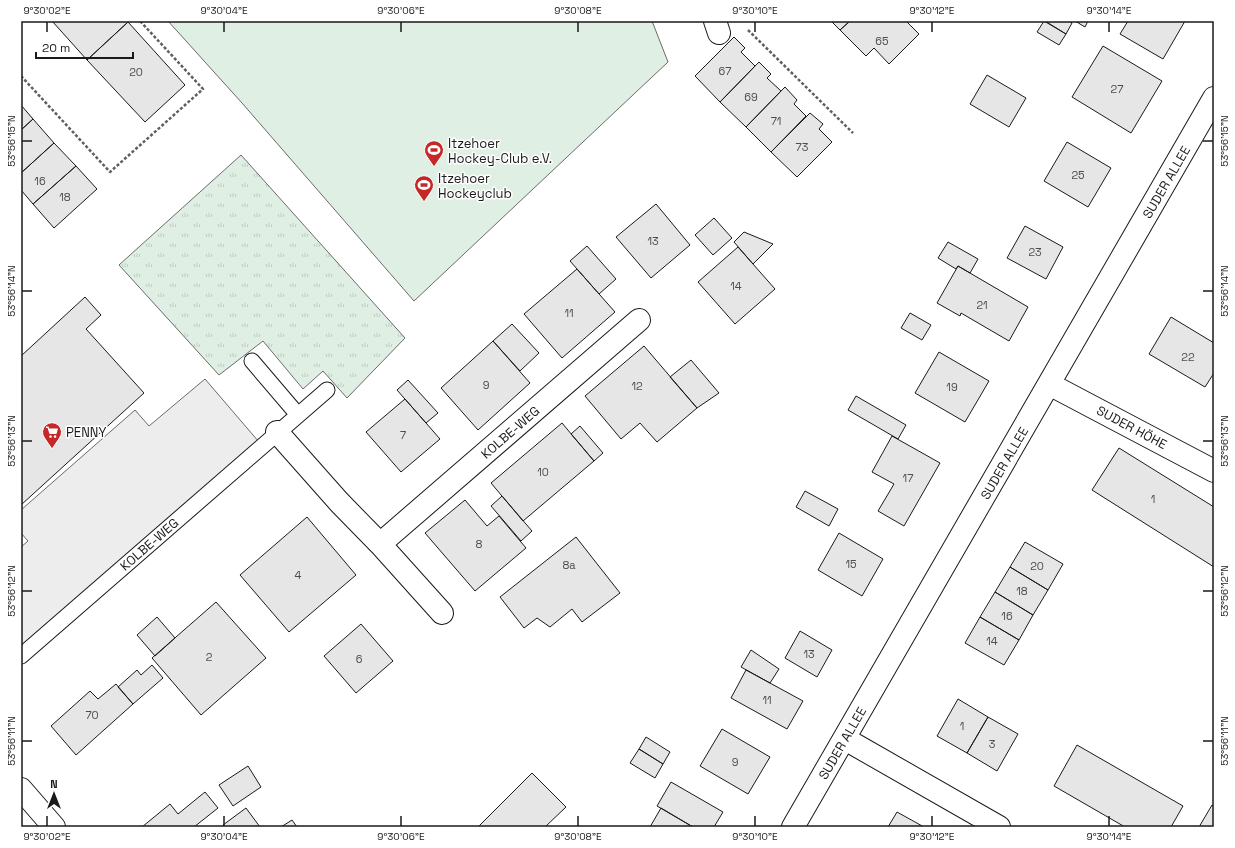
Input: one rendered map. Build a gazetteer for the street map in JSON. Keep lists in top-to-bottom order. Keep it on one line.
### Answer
{"streets":{"street":["SUDER ALLEE","SUDER HÖHE","KOLBE-WEG"]},"crossings":[["SUDER ALLEE","SUDER HÖHE"]],"places":{"sports":["Itzehoer Hockey-Club e.V.","Itzehoer Hockeyclub"],"supermarket":["PENNY"]},"house_numbers":["65","67","20","27","69","71","73","25","16","18","13","23","14","21","11","22","9","12","19","7","10","17","1","8","15","8a","20","4","18","16","14","13","2","6","11","70","1","3","9"],"scale_bar":"20 m","north":"top","coordinates":["9°30'02\"E","9°30'04\"E","9°30'06\"E","9°30'08\"E","9°30'10\"E","9°30'12\"E","9°30'14\"E","53°56'15\"N","53°56'14\"N","53°56'13\"N","53°56'12\"N","53°56'11\"N"]}
